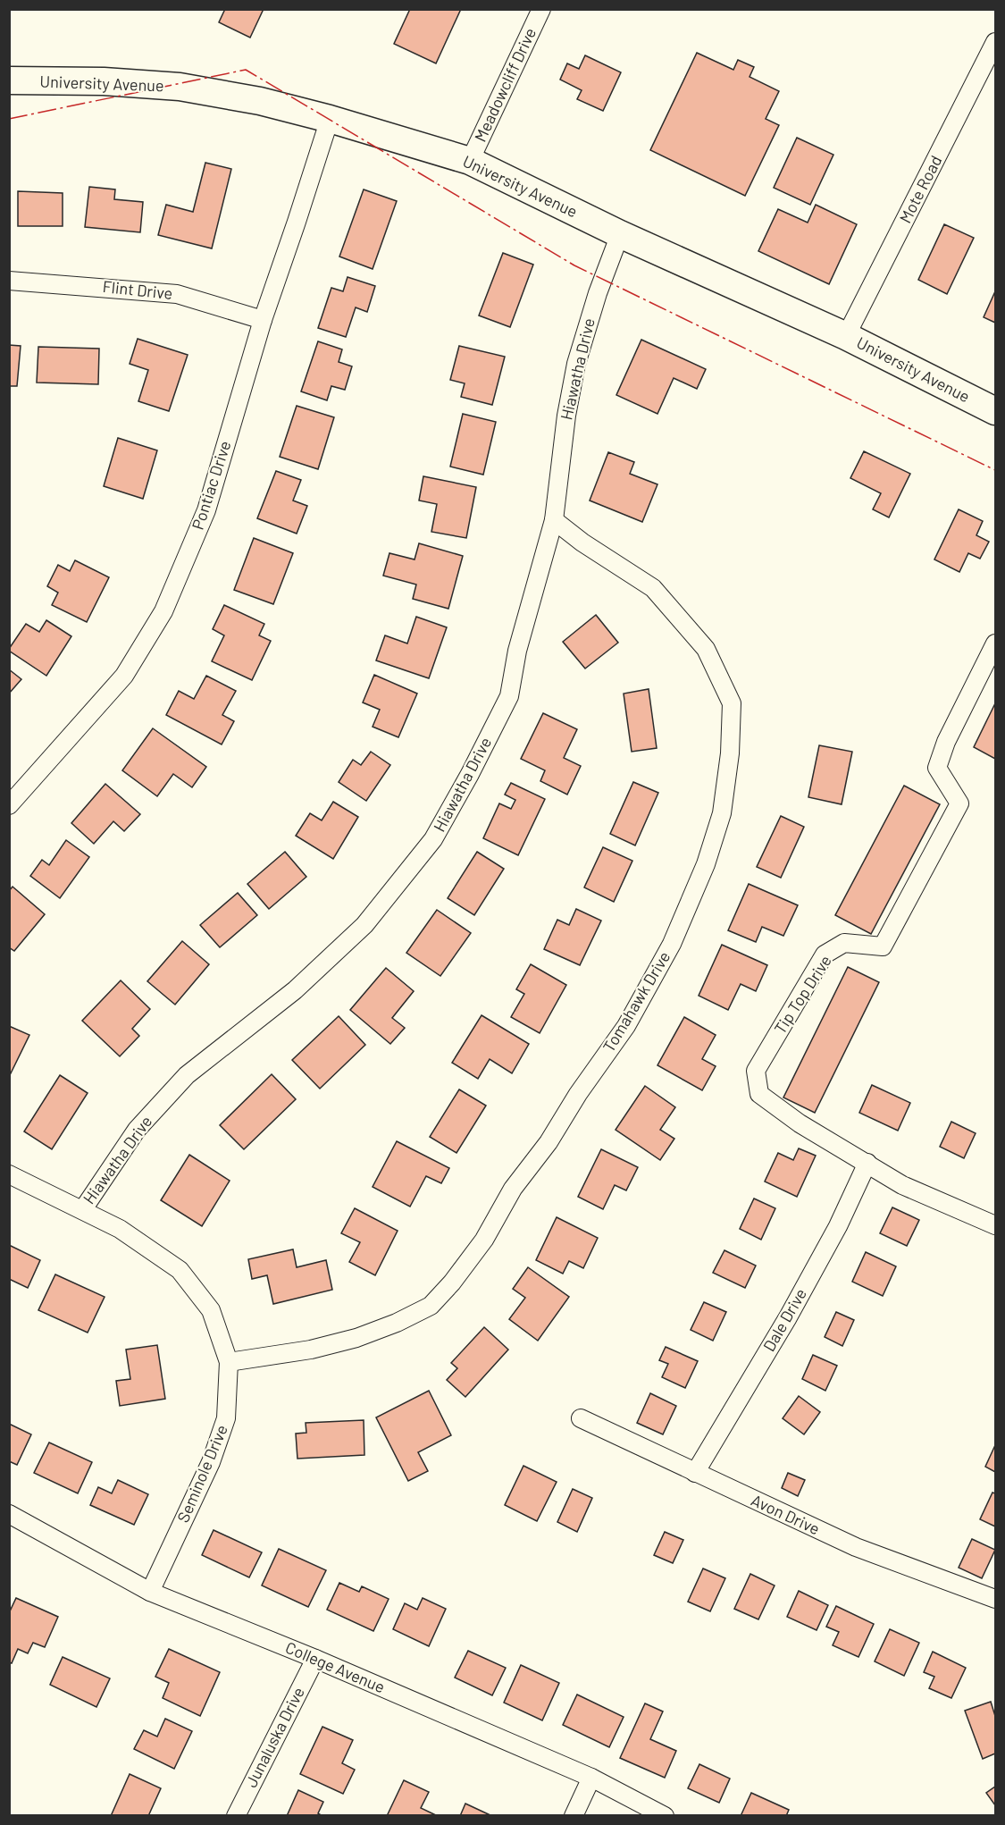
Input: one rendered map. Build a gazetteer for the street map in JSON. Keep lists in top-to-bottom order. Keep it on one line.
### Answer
{"streets":{"main road":["University Avenue"],"street":["Meadowcliff Drive","Mote Road","Flint Drive","Hiawatha Drive","Pontiac Drive","Tip Top Drive","Tomahawk Drive","Dale Drive","Seminole Drive","Avon Drive","College Avenue","Junaluska Drive"]},"crossings":[["University Avenue","Meadowcliff Drive"],["University Avenue","Mote Road"],["University Avenue","Hiawatha Drive"],["University Avenue","Pontiac Drive"],["Flint Drive","Pontiac Drive"],["Hiawatha Drive","Tomahawk Drive"],["Hiawatha Drive","Seminole Drive"],["Tip Top Drive","Dale Drive"],["Tomahawk Drive","Seminole Drive"],["Dale Drive","Avon Drive"],["Seminole Drive","College Avenue"],["College Avenue","Junaluska Drive"]]}
